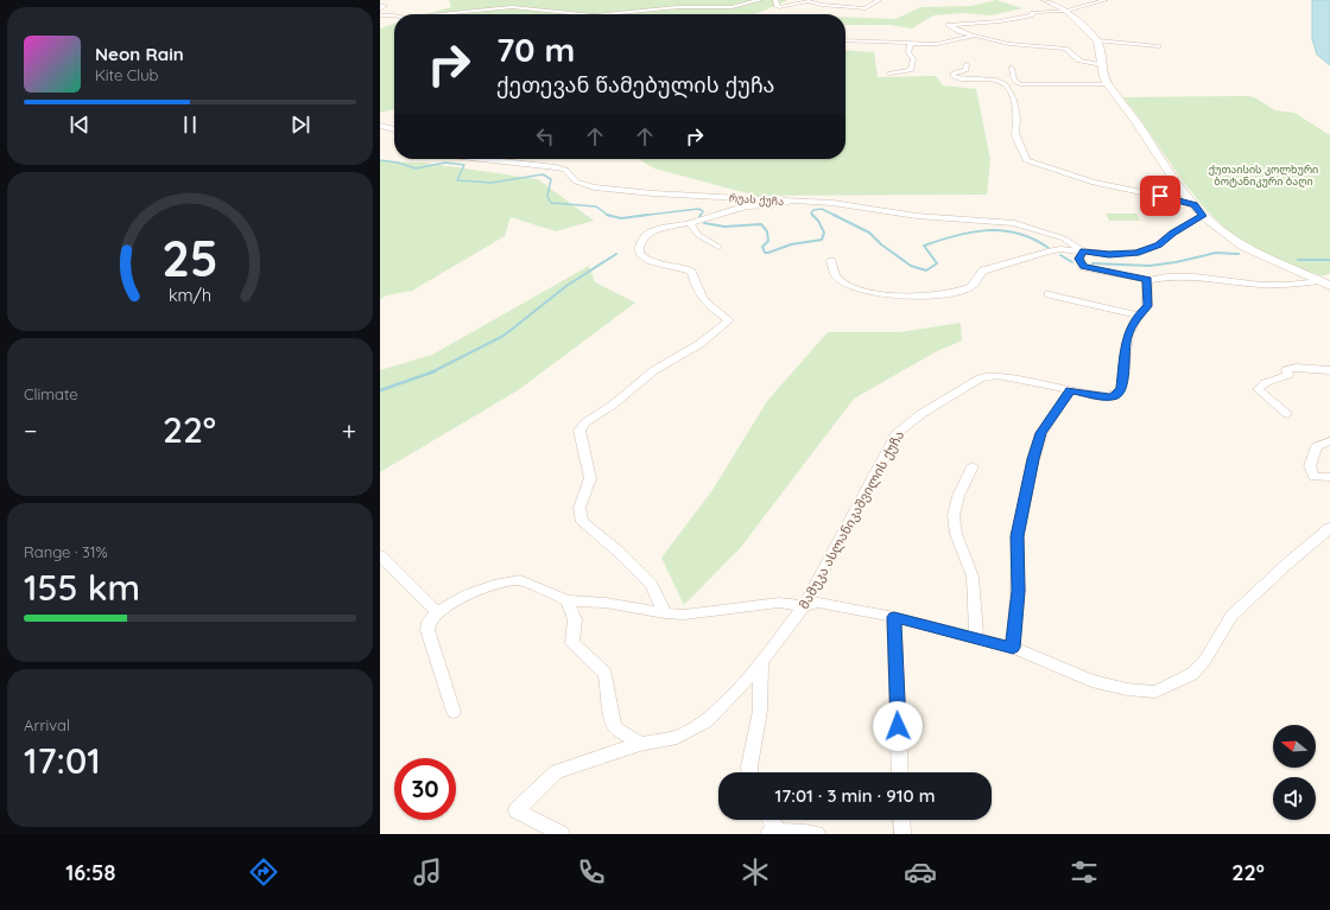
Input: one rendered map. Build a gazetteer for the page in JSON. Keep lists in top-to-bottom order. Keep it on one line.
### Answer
{"streets":{"street":["რუას ქუჩა","მამუკა ასლანიკაშვილის ქუჩა"]},"parks":["ქუთაისის კოლხური ბოტანიკური ბაღი"],"north":"left","page":{"turn":["70 m","ქეთევან წამებულის ქუჩა"],"song":["Neon Rain","Kite Club"],"tile":["Climate",["Range · 31%","155 km"],["Arrival","17:01"]],"heat":["−","22°","+"],"limit":"30","trip":"17:01 · 3 min · 910 m","tabs":["16:58","22°"],"gauge":["25","km/h"]}}
